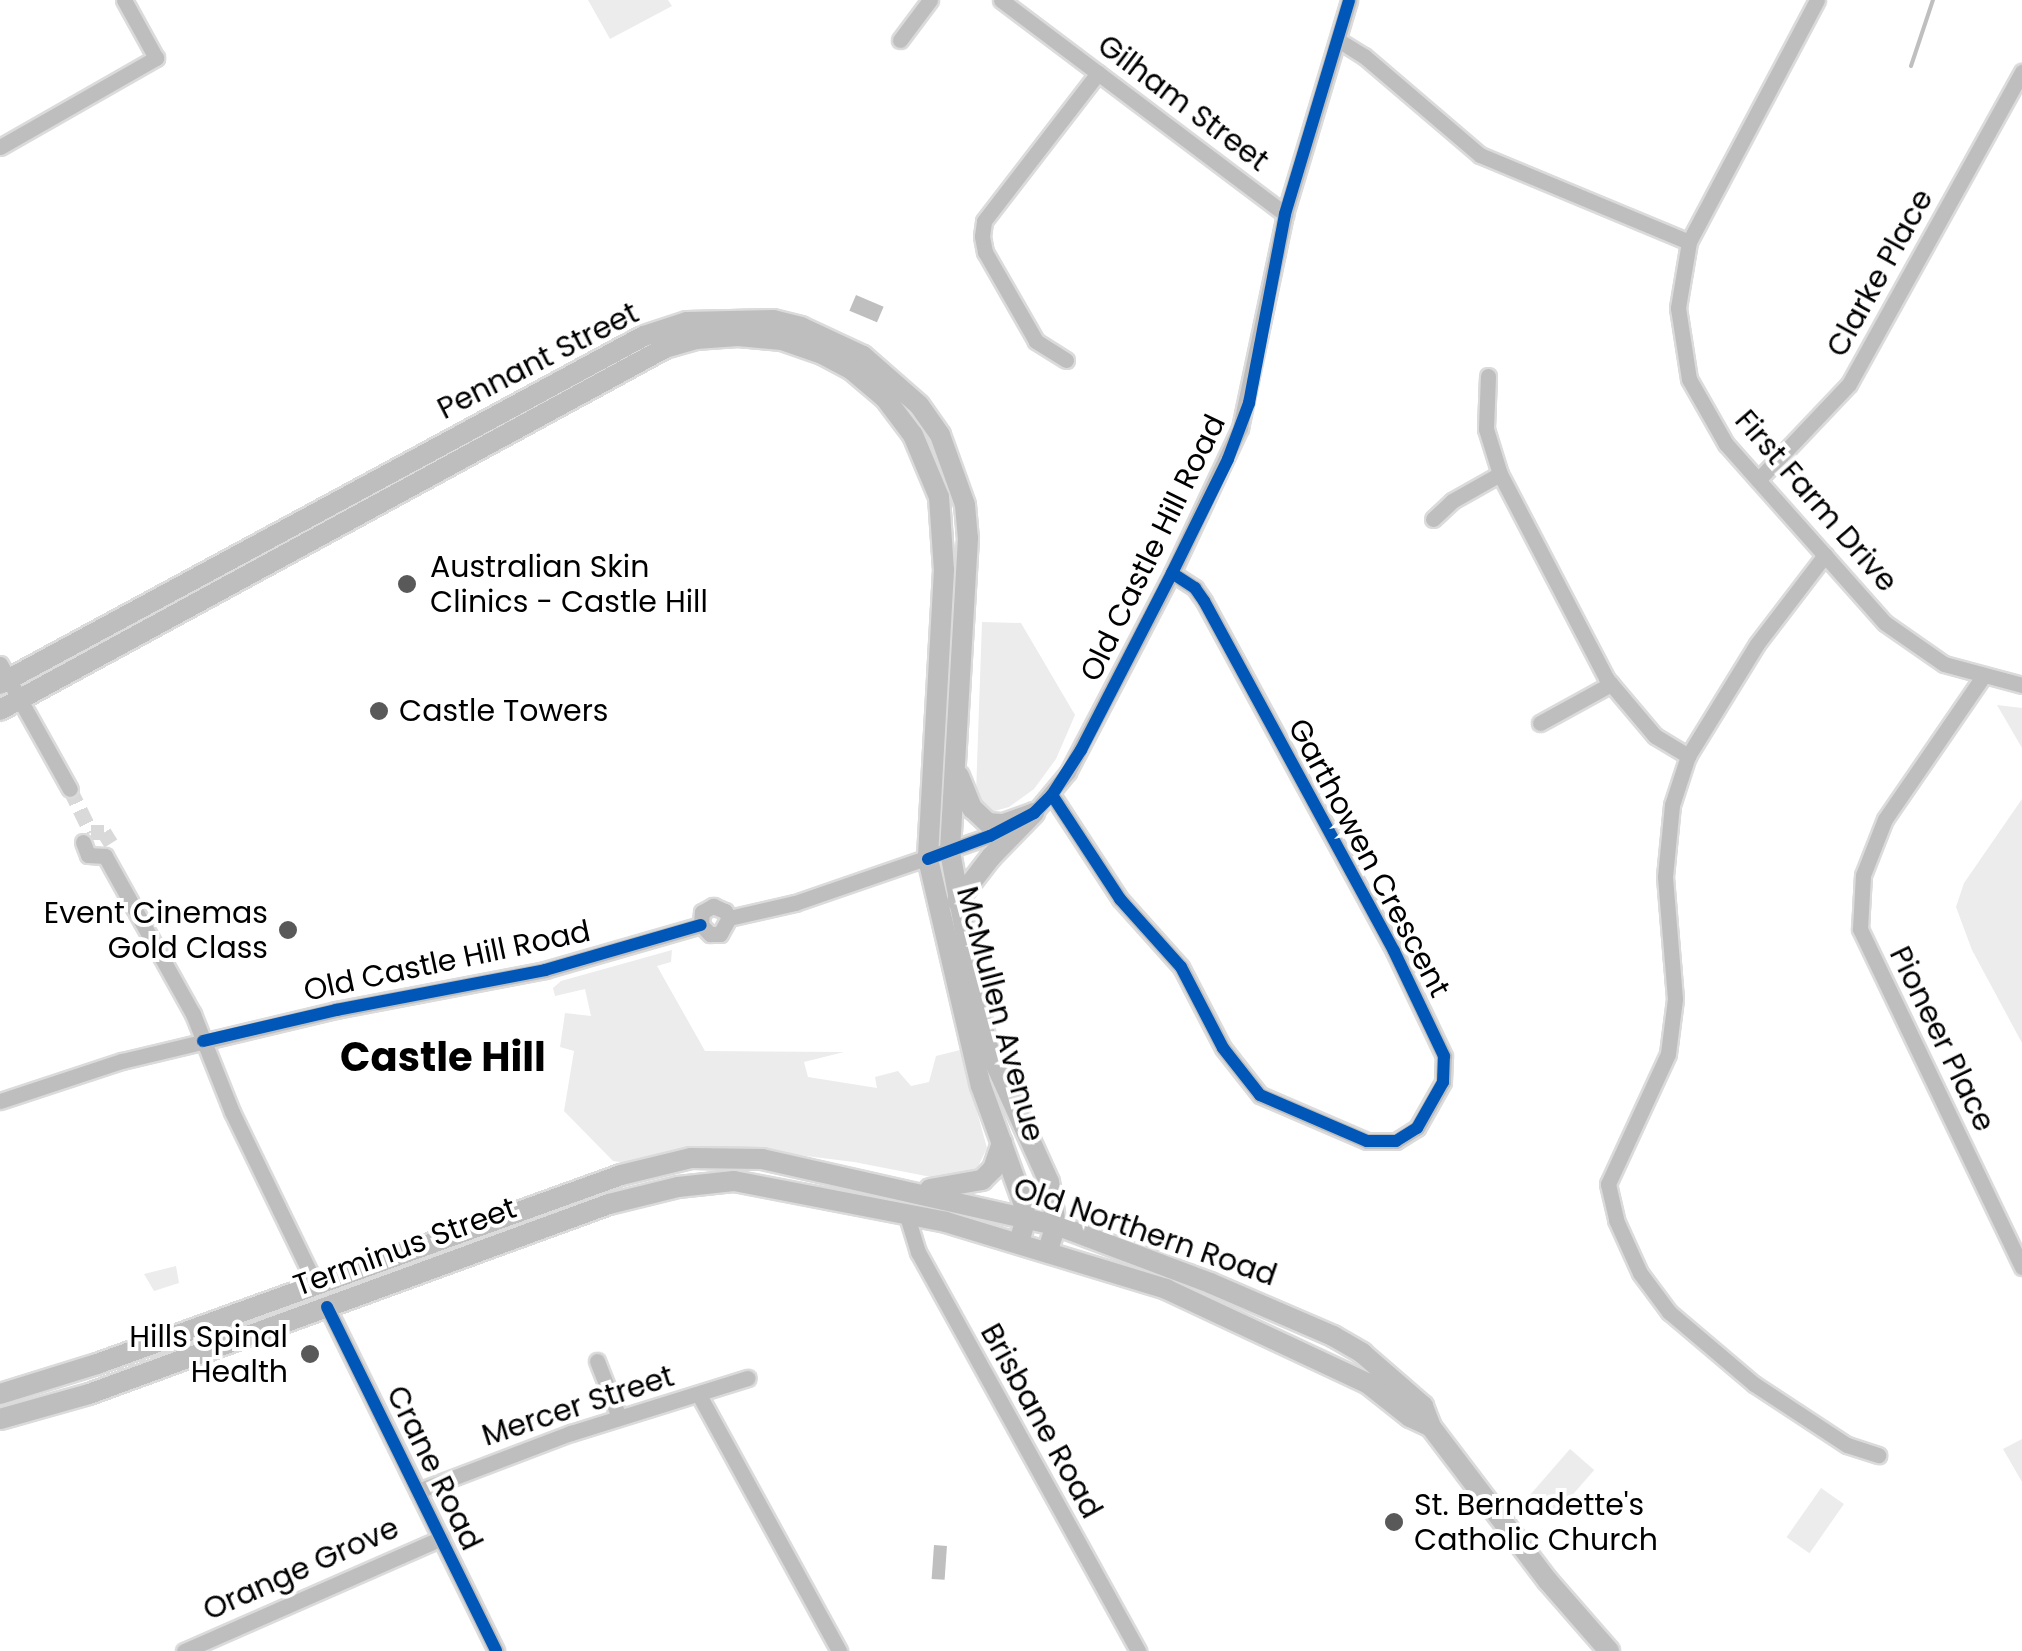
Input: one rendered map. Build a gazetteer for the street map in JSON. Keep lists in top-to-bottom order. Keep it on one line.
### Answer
{"streets":{"main road":["Pennant Street","McMullen Avenue","Old Northern Road","Terminus Street","Crane Road"],"street":["Gilham Street","Clarke Place","First Farm Drive","Old Castle Hill Road","Garthowen Crescent","Pioneer Place","Mercer Street","Brisbane Road","Orange Grove"]},"crossings":[["Gilham Street","Old Castle Hill Road"],["Clarke Place","First Farm Drive"],["Pennant Street","Old Castle Hill Road"],["Pennant Street","McMullen Avenue"],["First Farm Drive","Pioneer Place"],["Old Castle Hill Road","Garthowen Crescent"],["Old Castle Hill Road","McMullen Avenue"],["Old Castle Hill Road","Crane Road"],["McMullen Avenue","Old Northern Road"],["Old Northern Road","Terminus Street"],["Old Northern Road","Brisbane Road"],["Terminus Street","Crane Road"],["Mercer Street","Crane Road"],["Crane Road","Orange Grove"]],"districts":["Castle Hill"],"places":["Australian Skin Clinics - Castle Hill","Castle Towers","Event Cinemas Gold Class","Hills Spinal Health","St. Bernadette's Catholic Church"]}
